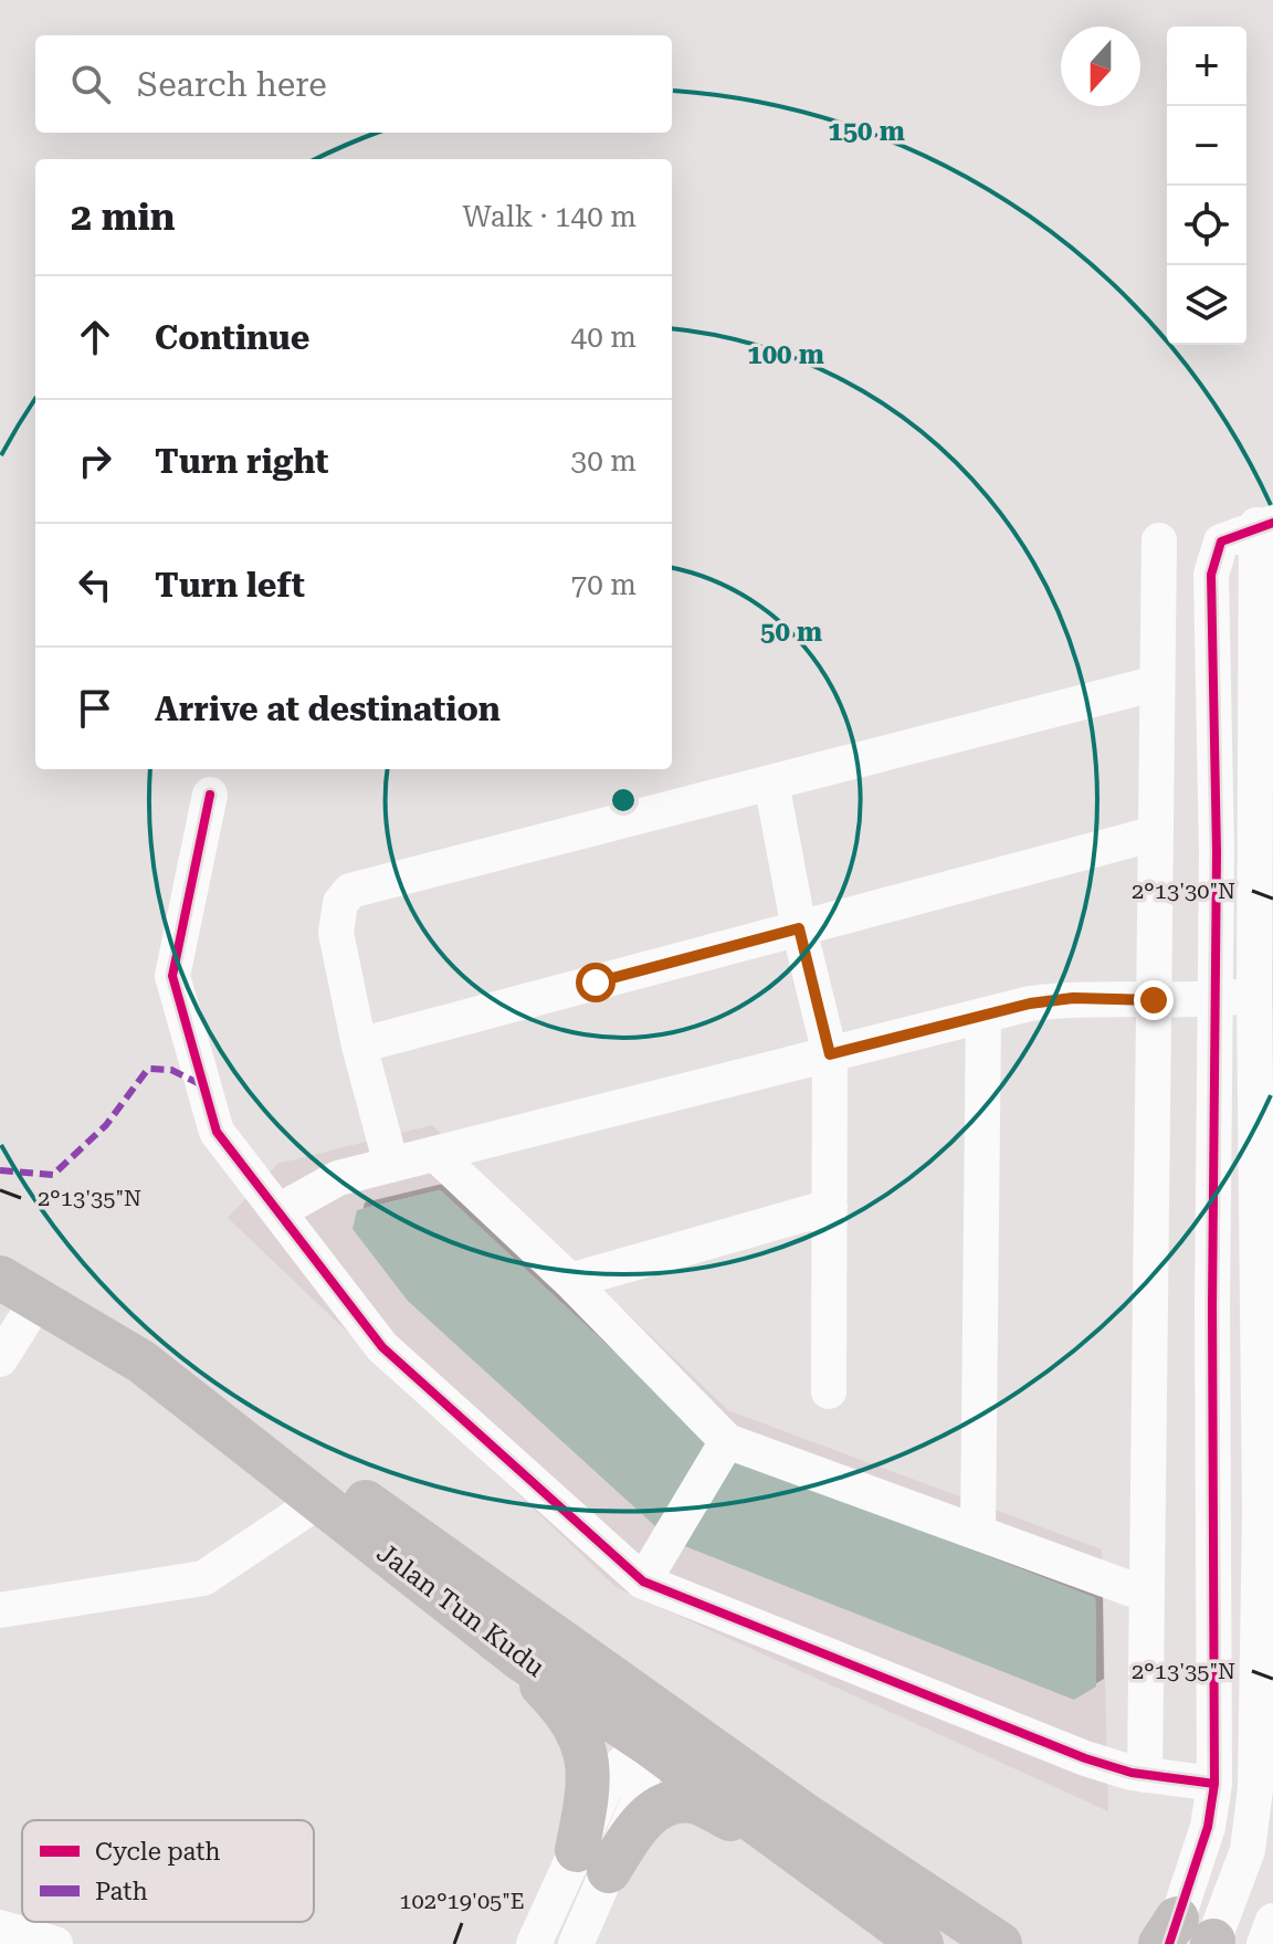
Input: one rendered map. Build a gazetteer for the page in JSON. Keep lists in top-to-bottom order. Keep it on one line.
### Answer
{"streets":{"main road":["Jalan Tun Kudu"]},"legend":["Cycle path","Path"],"north":"bottom","page":{"map_buttons":["+","−"],"search":"Search here","heading":["2 min","Walk · 140 m"],"list":[["Continue","40 m"],["Turn right","30 m"],["Turn left","70 m"],"Arrive at destination"]},"coordinates":["2°13'30\"N","2°13'35\"N","102°19'05\"E"],"rings":["150 m","100 m","50 m"]}
